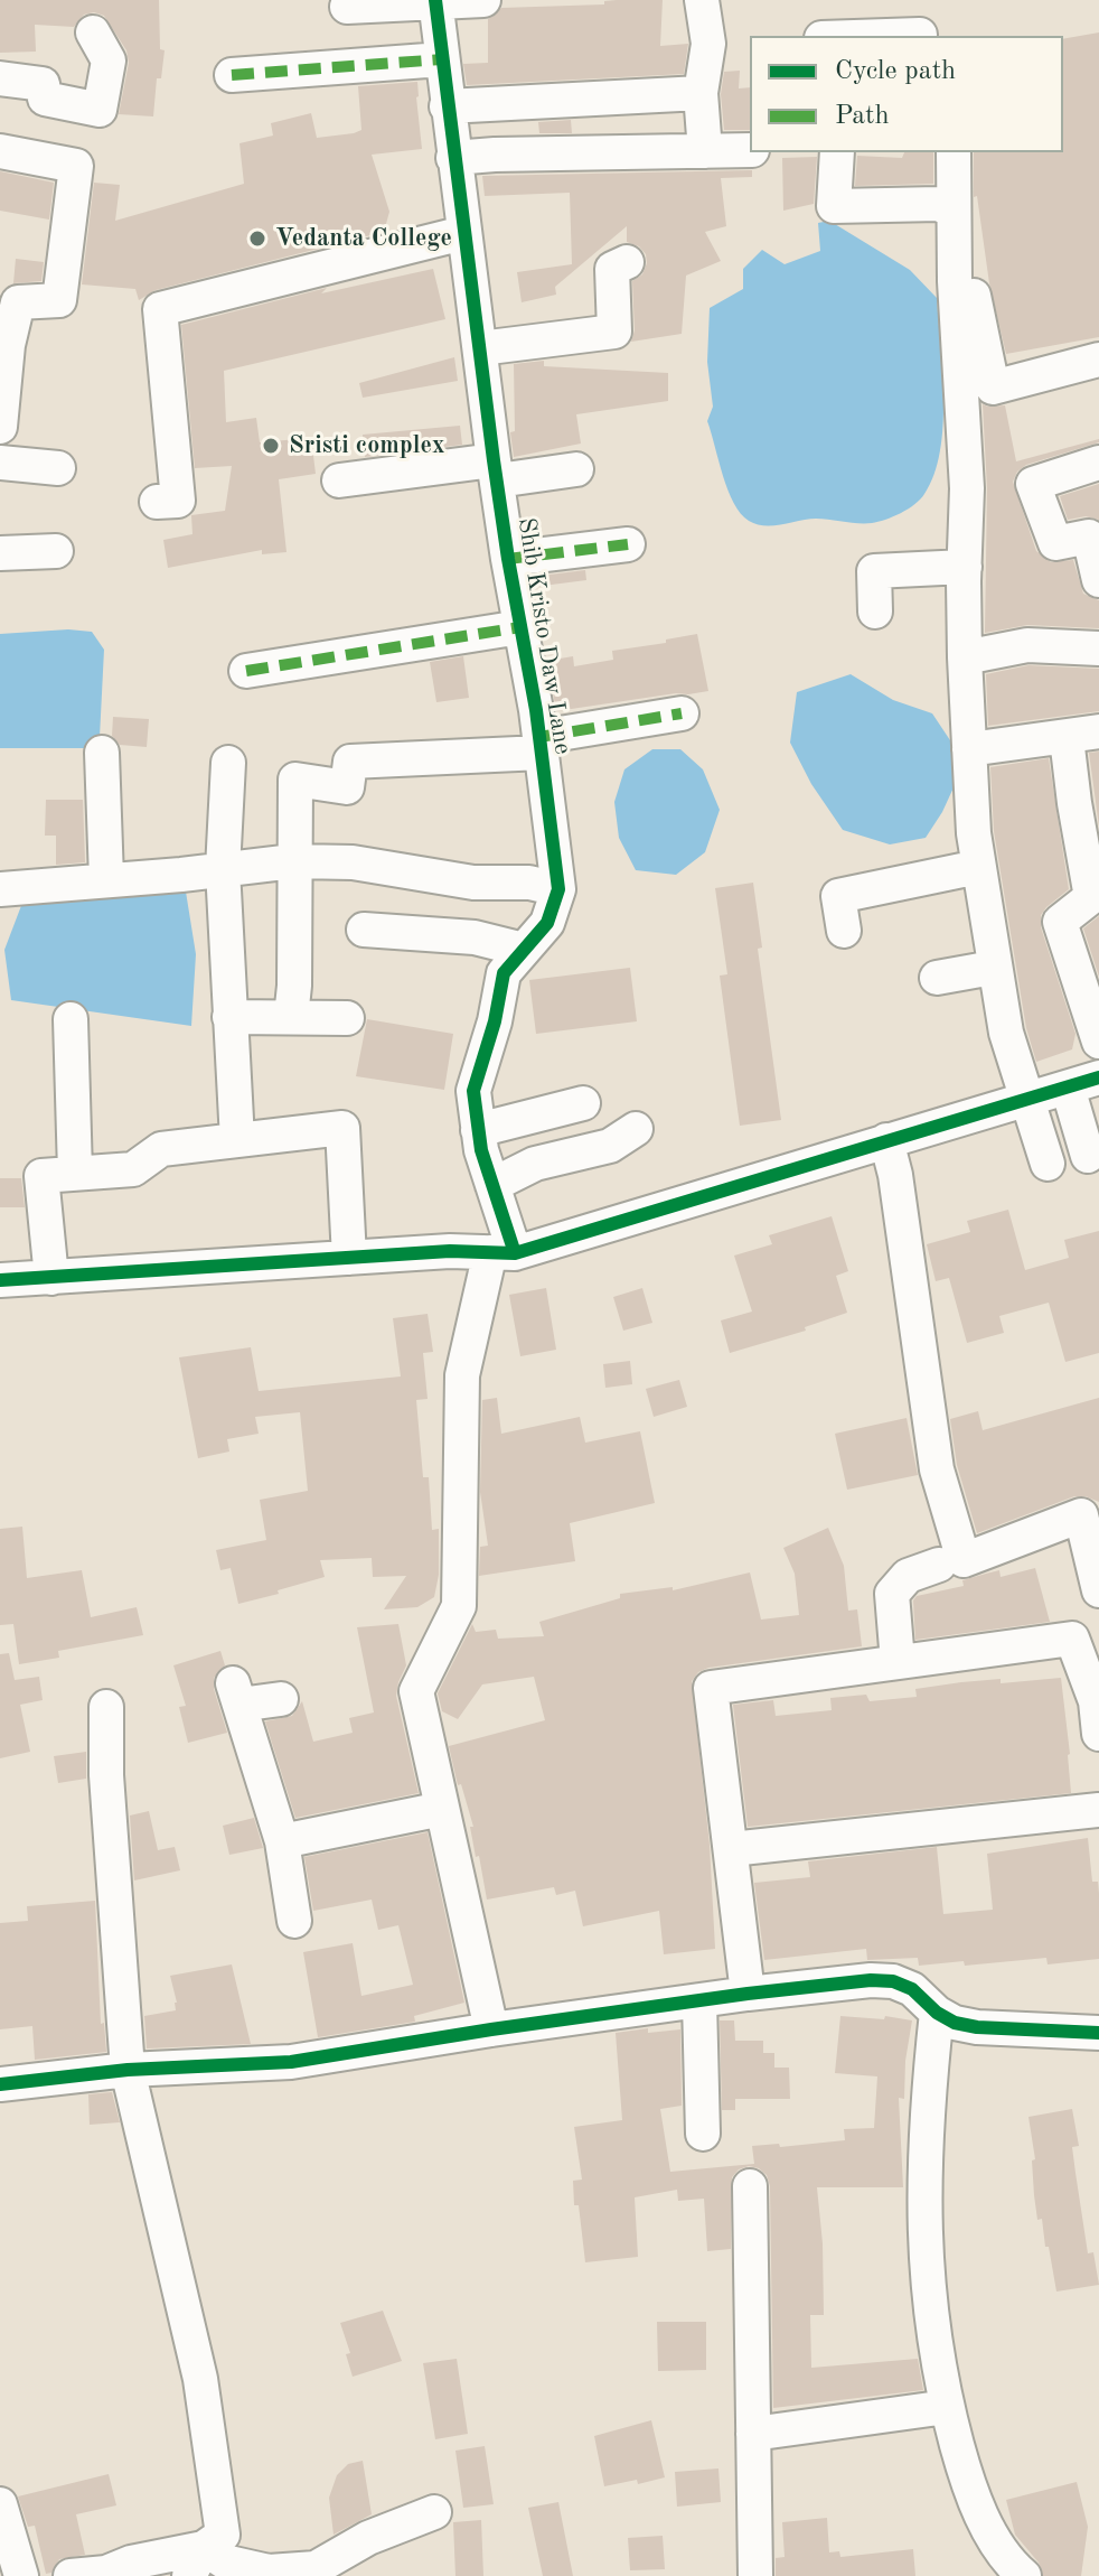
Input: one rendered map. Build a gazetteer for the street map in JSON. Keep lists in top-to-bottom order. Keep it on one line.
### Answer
{"streets":{"street":["Shib Kristo Daw Lane"]},"places":["Vedanta College","Sristi complex"],"legend":["Cycle path","Path"]}
